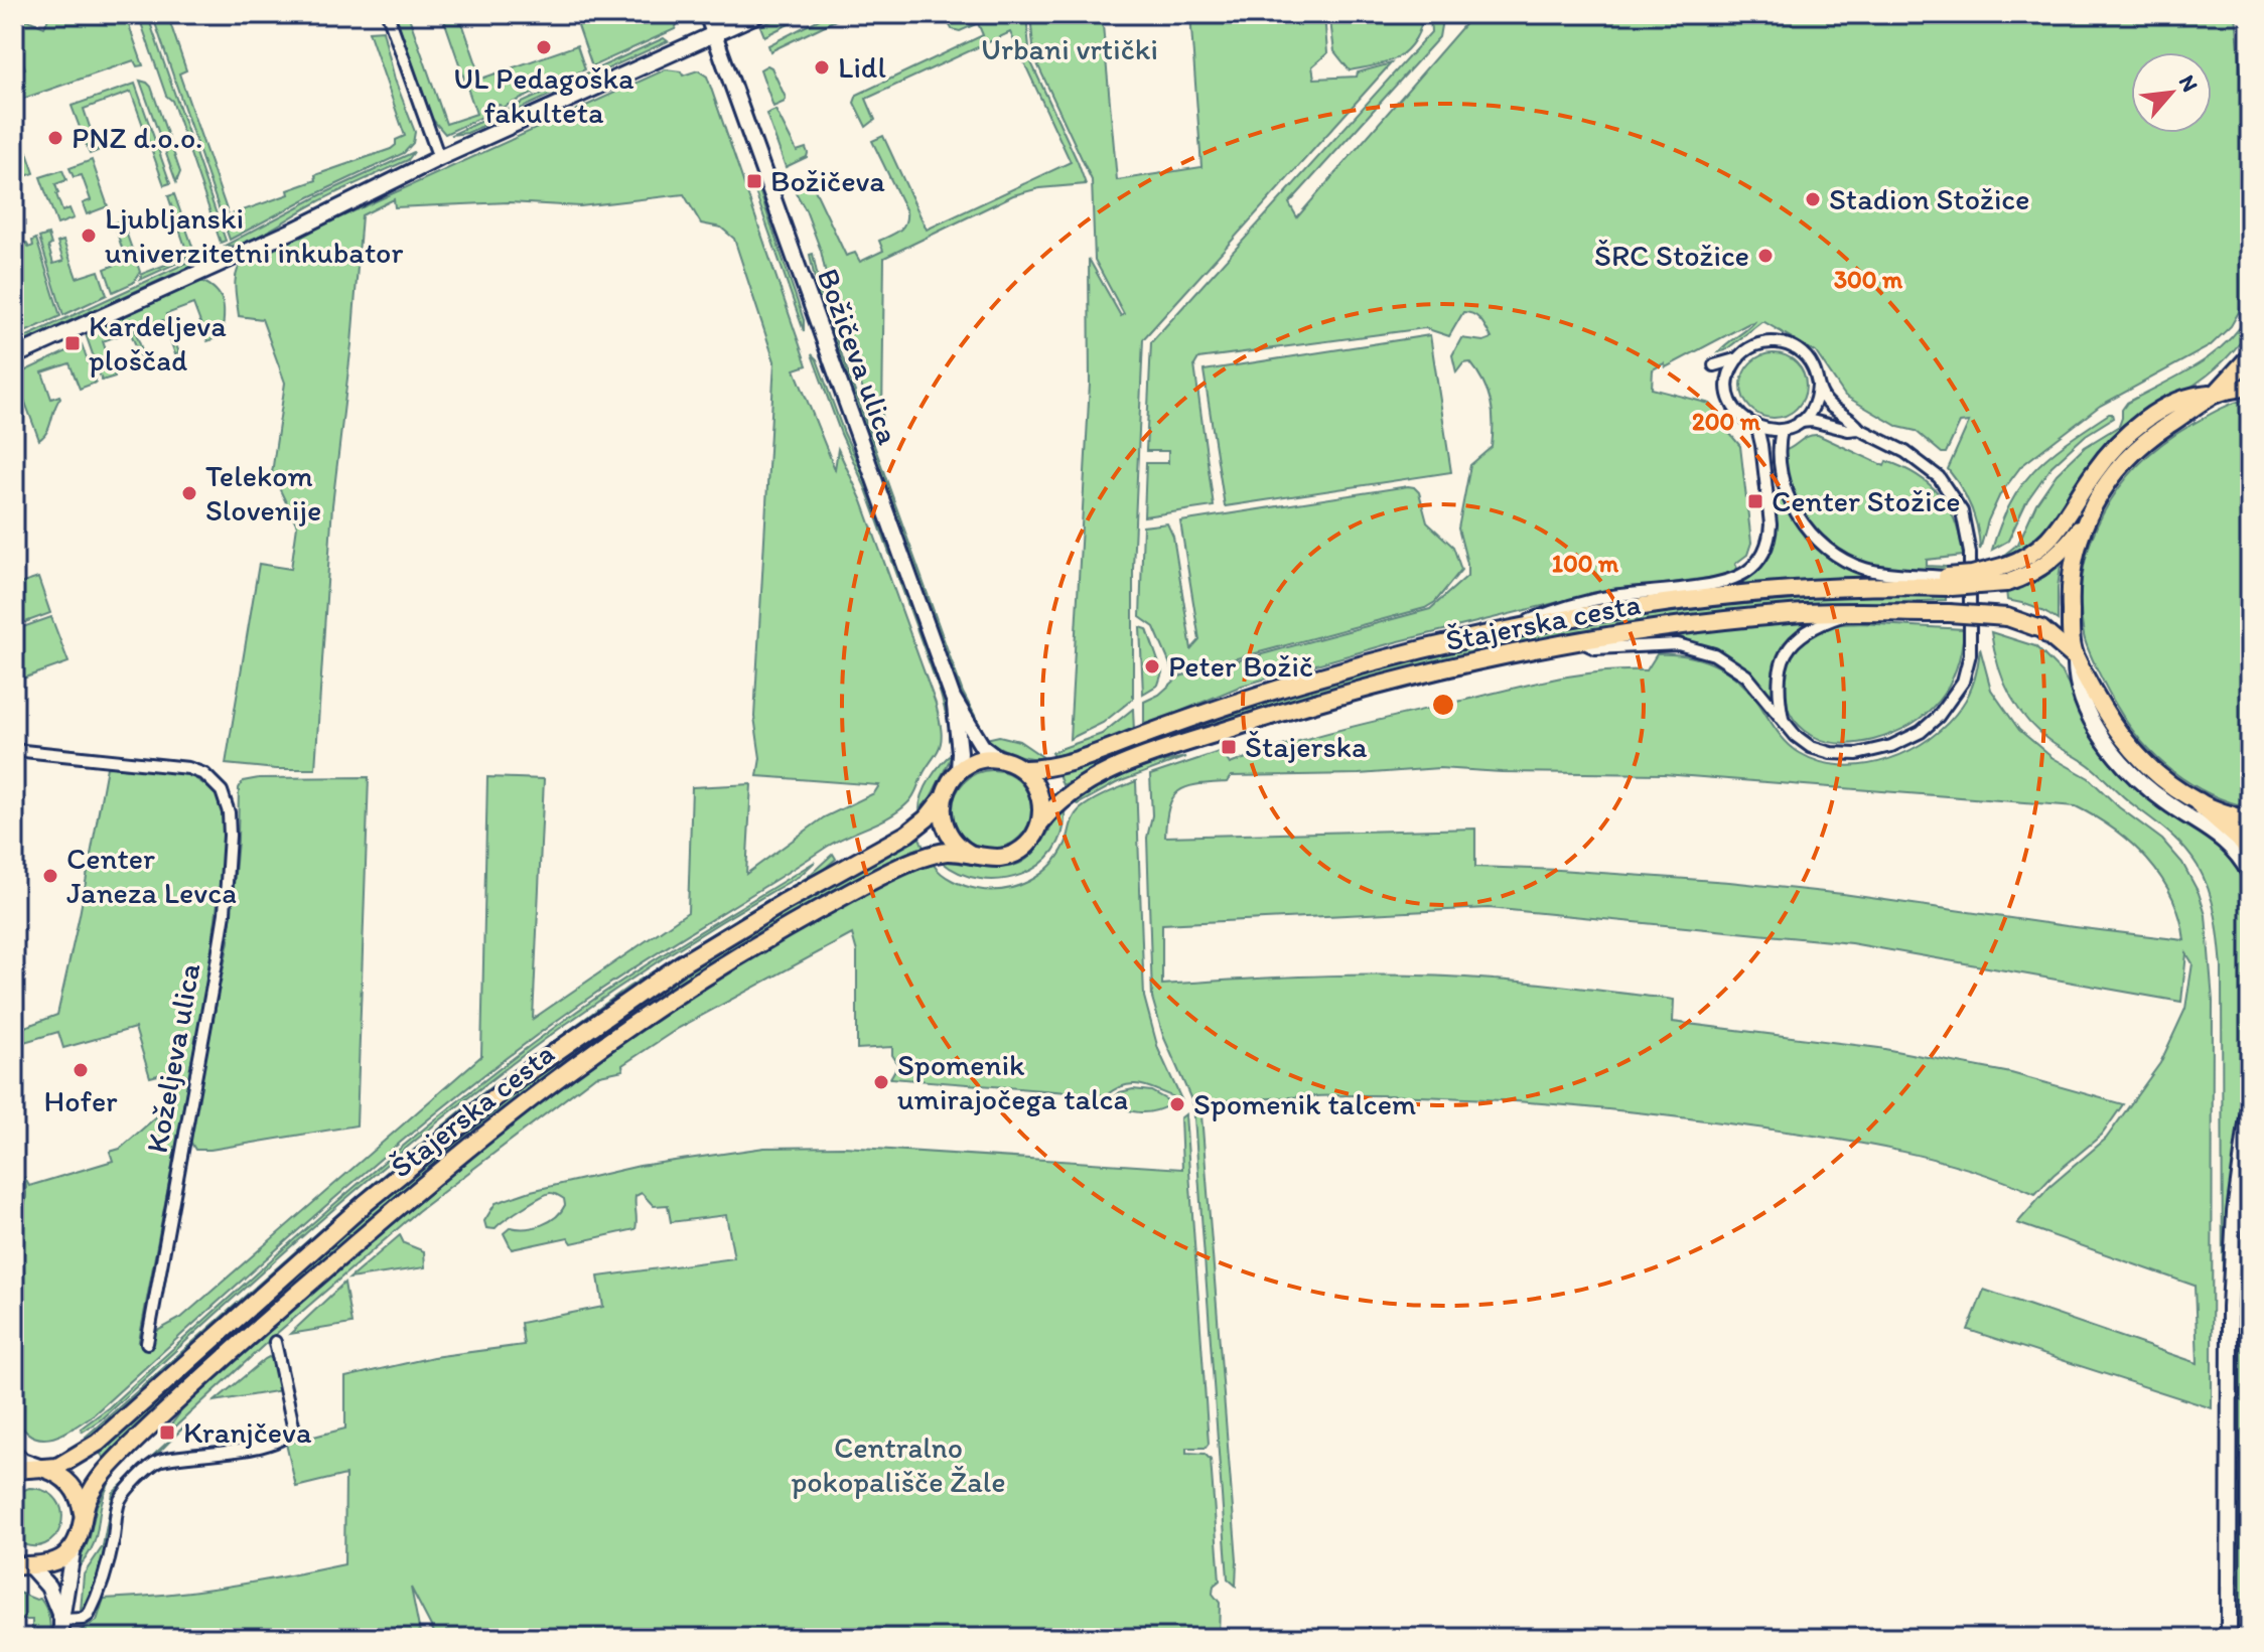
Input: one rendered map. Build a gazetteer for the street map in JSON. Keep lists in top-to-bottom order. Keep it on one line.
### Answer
{"streets":{"main road":["Štajerska cesta"],"street":["Božičeva ulica","Koželjeva ulica"]},"crossings":[["Božičeva ulica","Štajerska cesta"]],"parks":["Urbani vrtički","Centralno pokopališče Žale"],"places":{"other":["UL Pedagoška fakulteta","Lidl","PNZ d.o.o.","Stadion Stožice","Ljubljanski univerzitetni inkubator","ŠRC Stožice","Telekom Slovenije","Peter Božič","Center Janeza Levca","Hofer","Spomenik umirajočega talca","Spomenik talcem"],"transit":["Božičeva","Kardeljeva ploščad","Center Stožice","Štajerska","Kranjčeva"]},"north":"top right","rings":["300 m","200 m","100 m"]}
